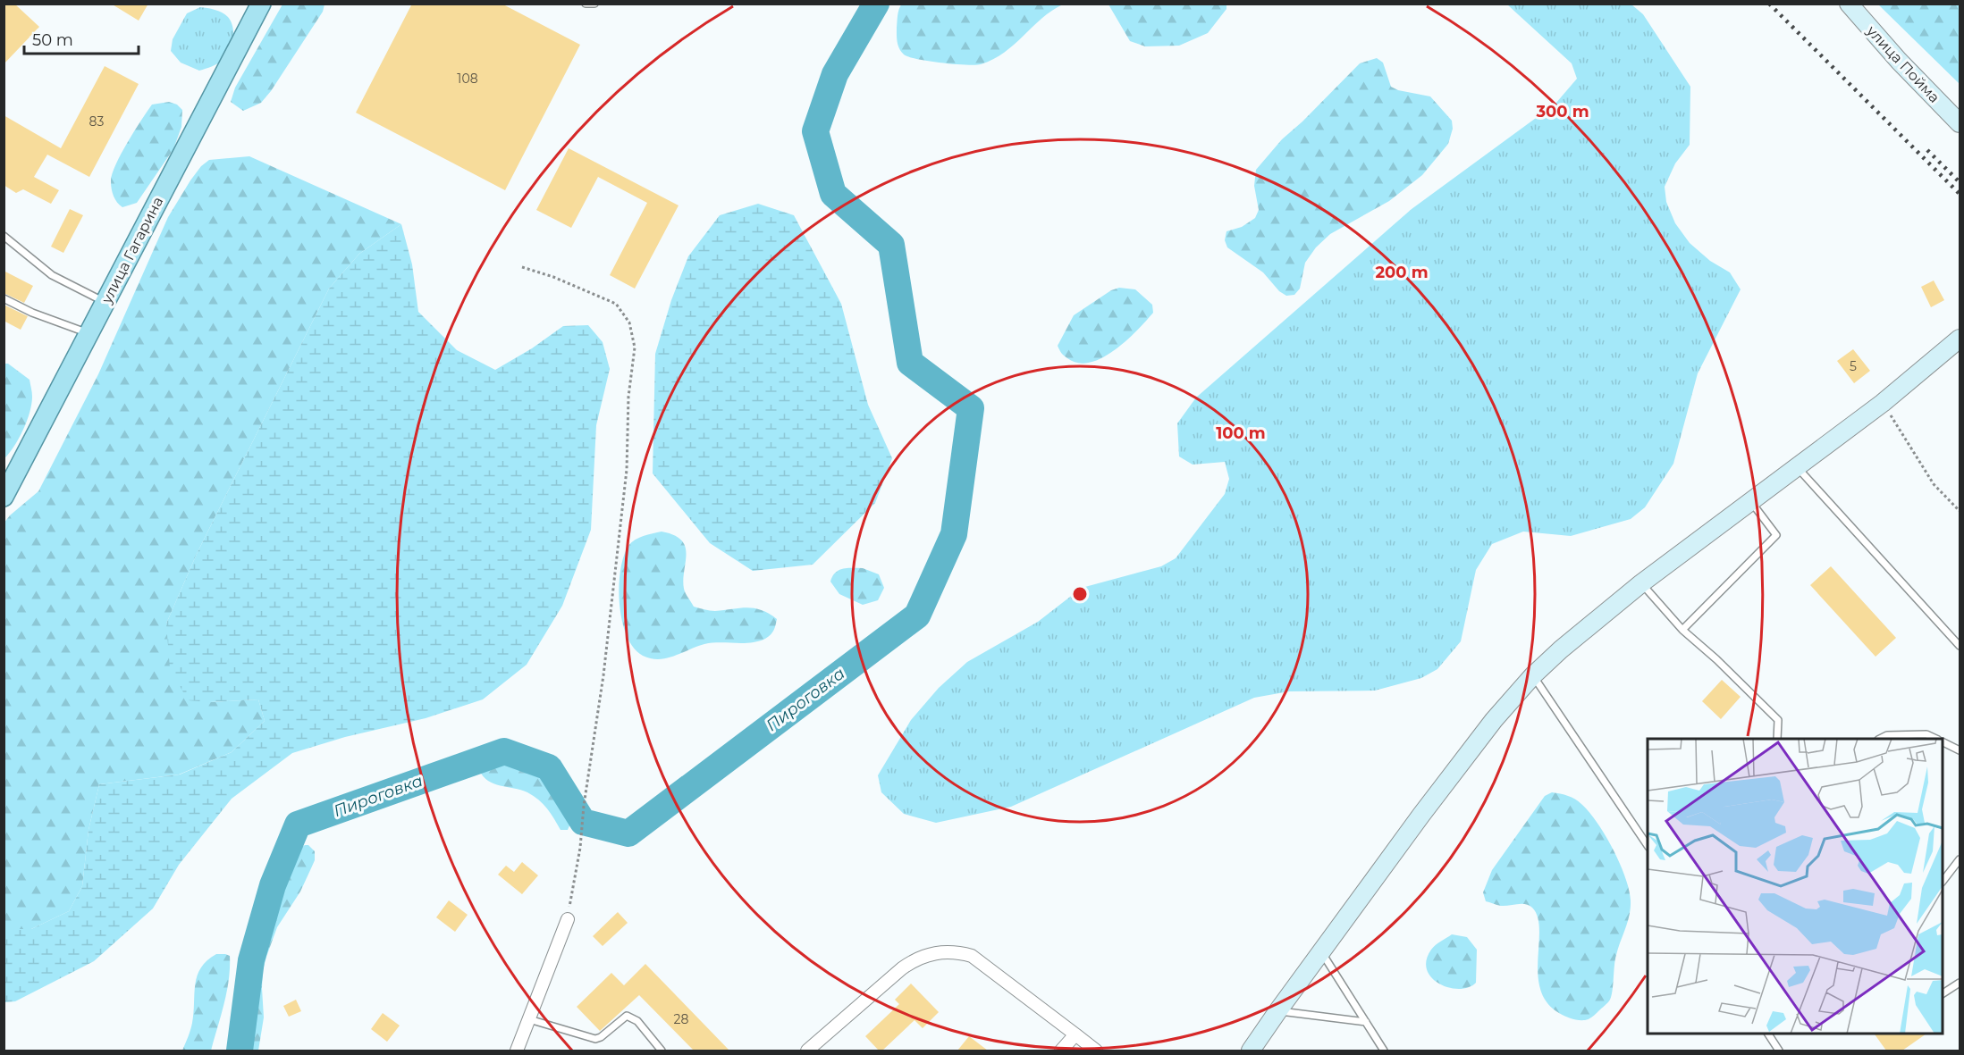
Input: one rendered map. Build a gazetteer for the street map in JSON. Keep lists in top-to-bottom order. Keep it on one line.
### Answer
{"streets":{"main road":["улица Пойма","улица Гагарина"]},"water":["Пироговка"],"house_numbers":["108","83","5","28"],"scale_bar":"50 m","rings":["300 m","200 m","100 m"]}
